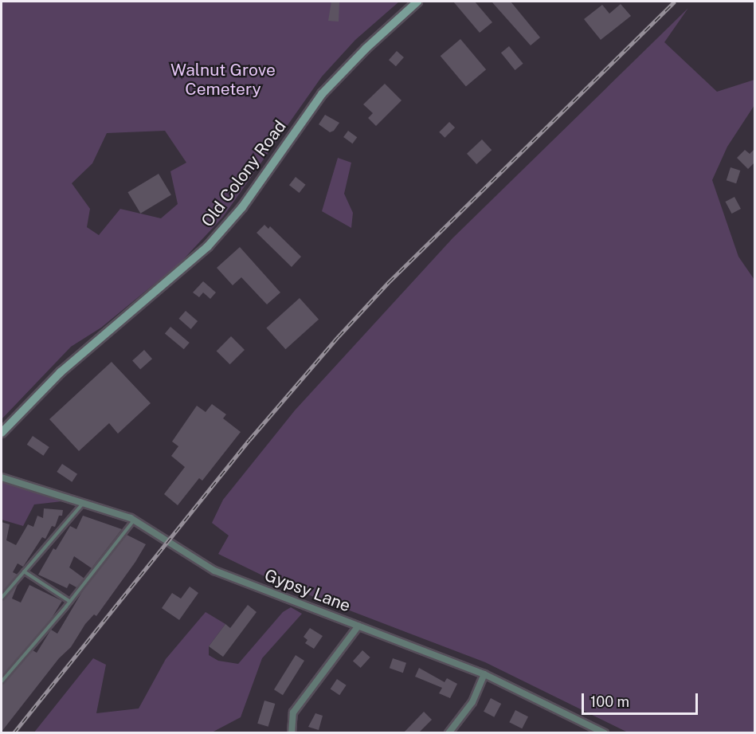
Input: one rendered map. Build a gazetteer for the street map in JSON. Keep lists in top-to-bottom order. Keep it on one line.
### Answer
{"streets":{"main road":["Old Colony Road"],"street":["Gypsy Lane"]},"parks":["Walnut Grove Cemetery"],"scale_bar":"100 m"}
